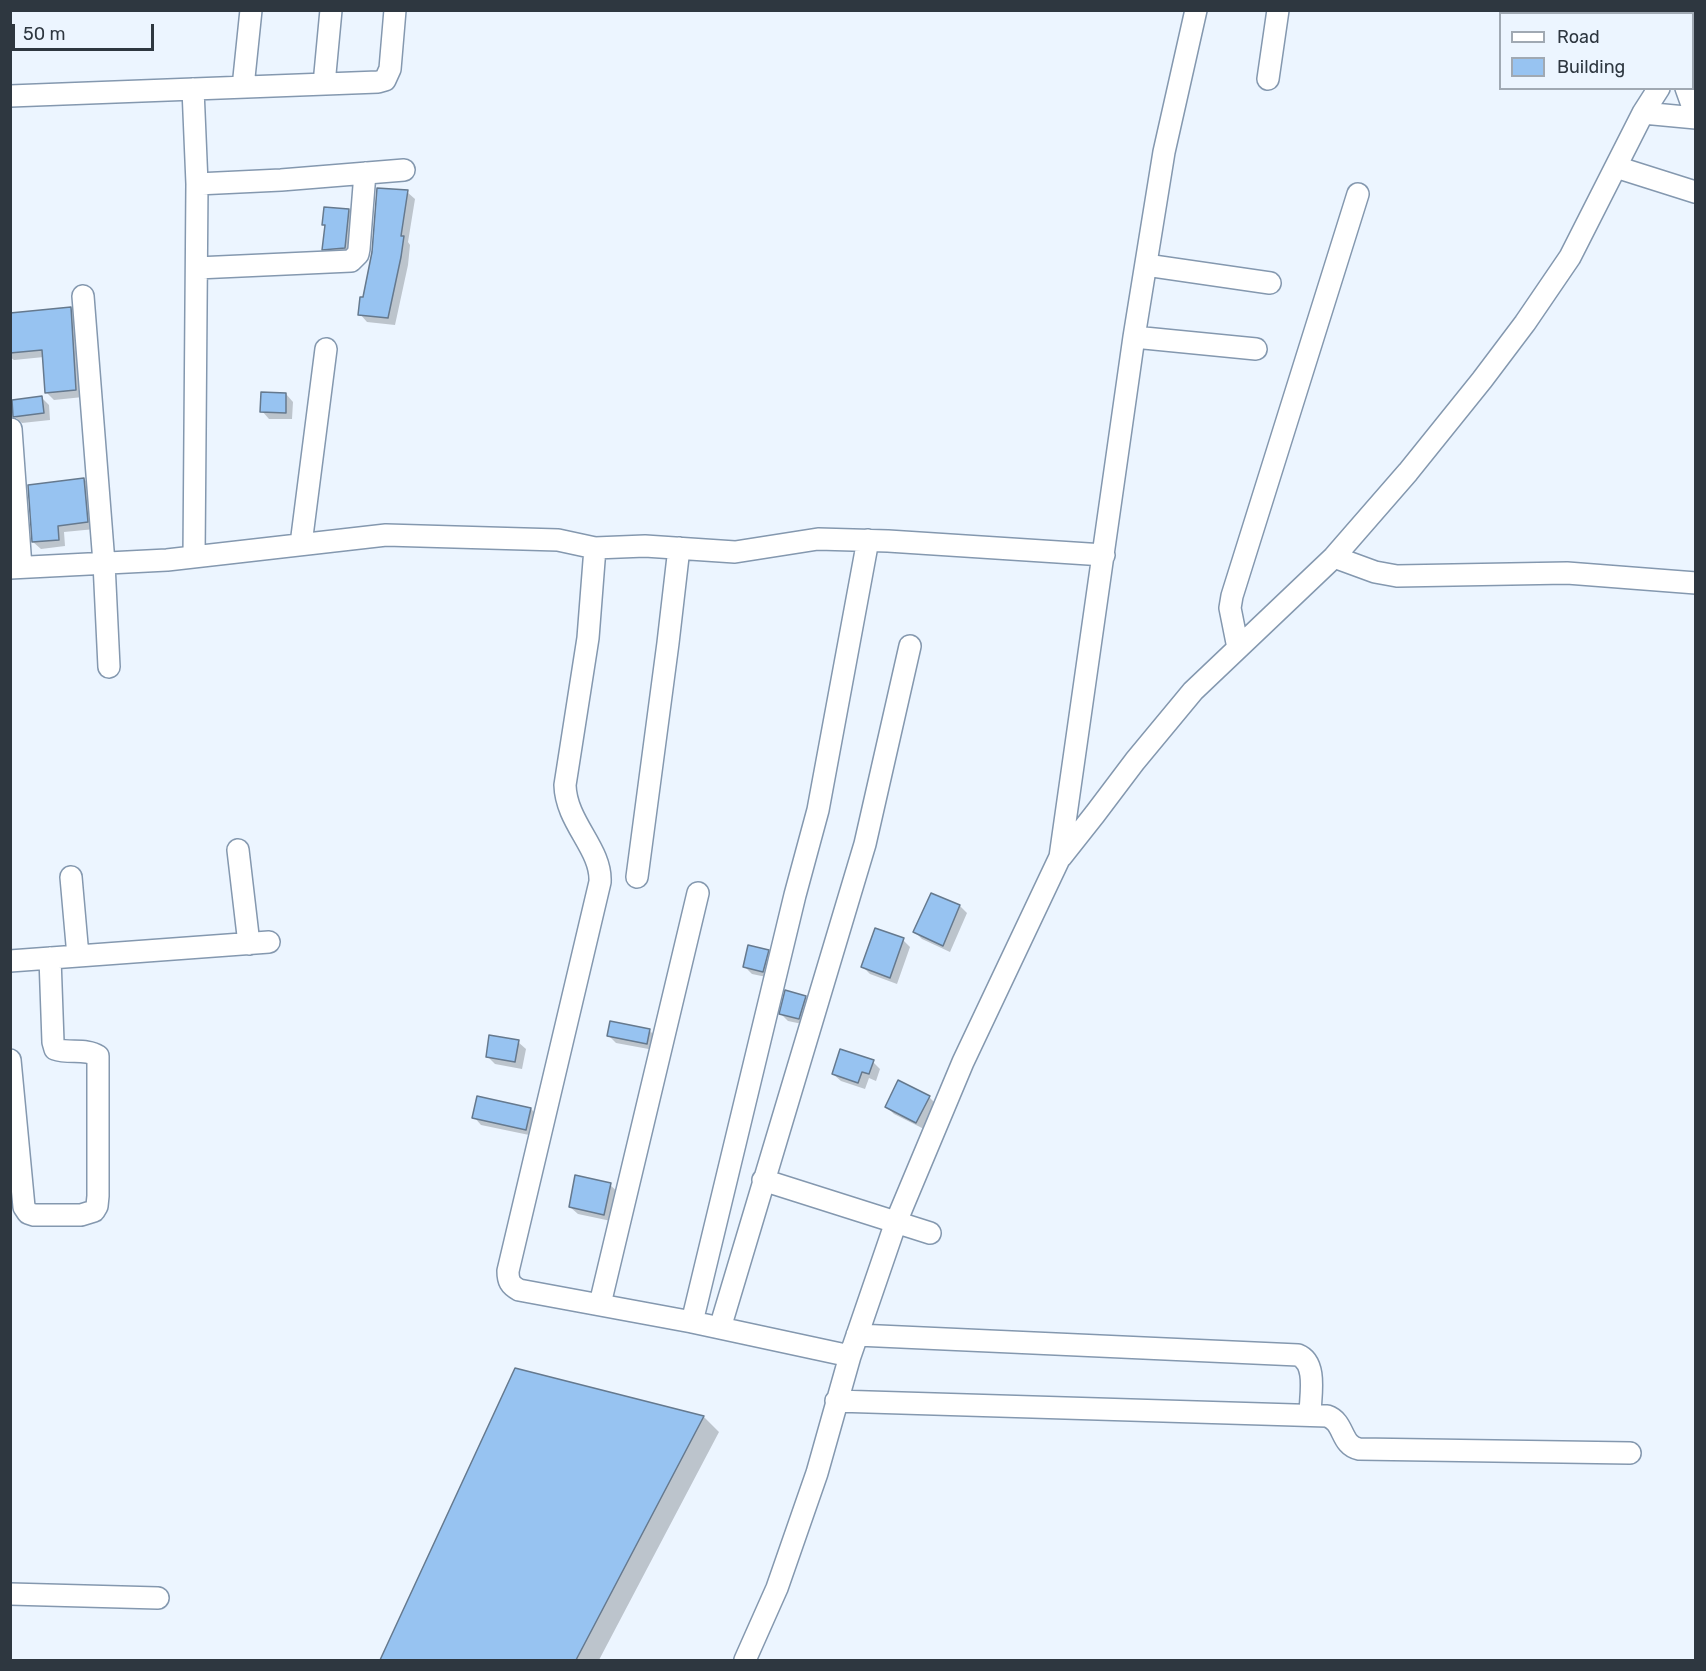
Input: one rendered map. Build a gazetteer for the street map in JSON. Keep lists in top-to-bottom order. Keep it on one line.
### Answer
{"legend":["Road","Building"],"scale_bar":"50 m"}
